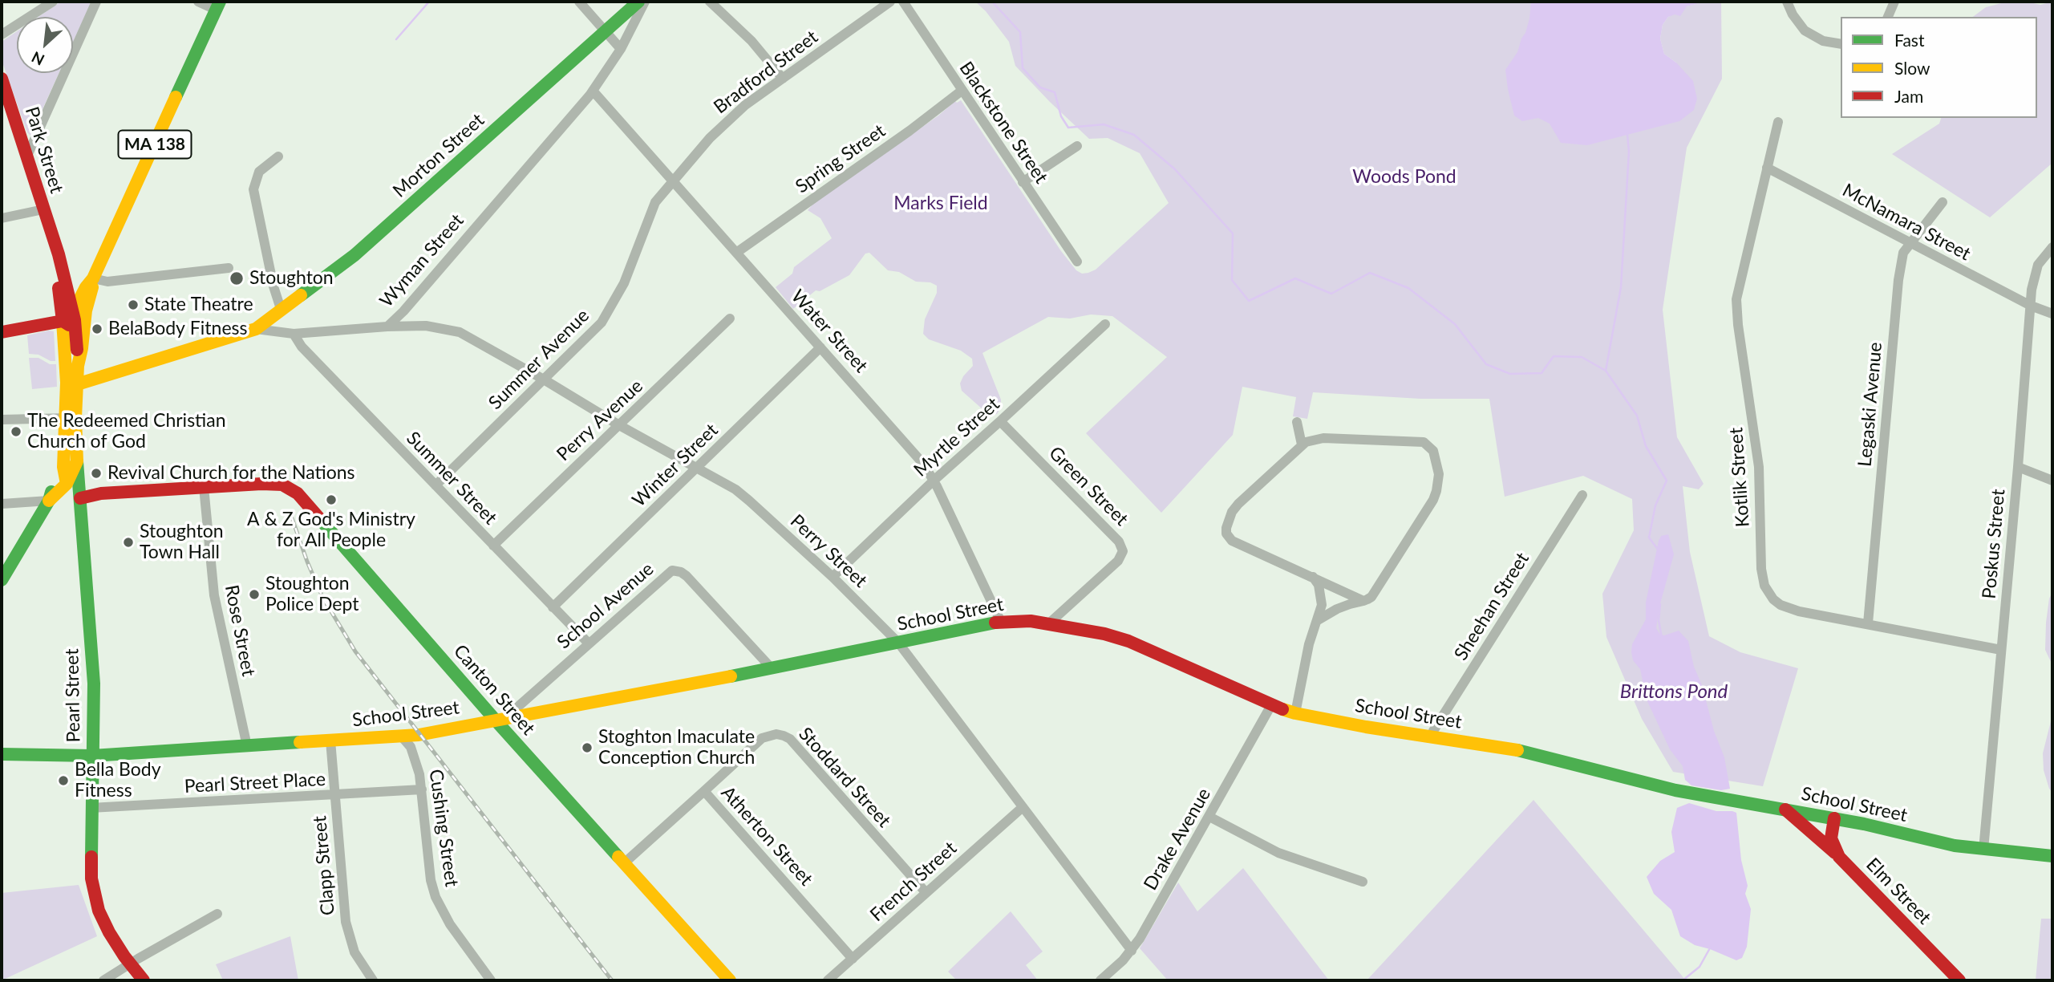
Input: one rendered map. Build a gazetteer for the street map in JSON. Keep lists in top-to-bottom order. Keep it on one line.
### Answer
{"streets":{"street":["Bradford Street","Blackstone Street","MA 138","Park Street","Morton Street","Spring Street","McNamara Street","Wyman Street","Water Street","Summer Avenue","Legaski Avenue","Perry Avenue","Myrtle Street","Winter Street","Kotlik Street","Summer Street","Green Street","Poskus Street","Perry Street","School Avenue","Sheehan Street","School Street","Rose Street","Canton Street","Pearl Street","Stoddard Street","Pearl Street Place","Cushing Street","Atherton Street","Drake Avenue","Clapp Street","French Street","Elm Street"]},"crossings":[["Bradford Street","Water Street"],["Bradford Street","Summer Avenue"],["Blackstone Street","Spring Street"],["MA 138","Park Street"],["MA 138","Wyman Street"],["Morton Street","Wyman Street"],["Spring Street","Water Street"],["McNamara Street","Legaski Avenue"],["McNamara Street","Kotlik Street"],["McNamara Street","Poskus Street"],["Wyman Street","Water Street"],["Wyman Street","Summer Street"],["Wyman Street","Perry Street"],["Water Street","Summer Avenue"],["Water Street","Myrtle Street"],["Water Street","Winter Street"],["Water Street","School Street"],["Summer Avenue","Summer Street"],["Summer Avenue","Perry Street"],["Legaski Avenue","Kotlik Street"],["Perry Avenue","Summer Street"],["Perry Avenue","Perry Street"],["Myrtle Street","Green Street"],["Myrtle Street","Perry Street"],["Winter Street","Summer Street"],["Winter Street","Perry Street"],["Kotlik Street","Poskus Street"],["Summer Street","School Avenue"],["Green Street","School Street"],["Poskus Street","School Street"],["Perry Street","School Street"],["Perry Street","Drake Avenue"],["Perry Street","French Street"],["School Avenue","School Street"],["School Avenue","Canton Street"],["Sheehan Street","School Street"],["School Street","Rose Street"],["School Street","Canton Street"],["School Street","Pearl Street"],["School Street","Cushing Street"],["School Street","Drake Avenue"],["School Street","Clapp Street"],["School Street","Elm Street"],["Rose Street","Canton Street"],["Canton Street","Pearl Street"],["Canton Street","Atherton Street"],["Pearl Street","Pearl Street Place"],["Stoddard Street","Atherton Street"],["Stoddard Street","French Street"],["Pearl Street Place","Cushing Street"],["Pearl Street Place","Clapp Street"],["Atherton Street","French Street"]],"water":["Brittons Pond"],"parks":["Woods Pond","Marks Field"],"places":["Stoughton","State Theatre","BelaBody Fitness","The Redeemed Christian Church of God","Revival Church for the Nations","A & Z God's Ministry for All People","Stoughton Town Hall","Stoughton Police Dept","Stoghton Imaculate Conception Church","Bella Body Fitness"],"legend":["Fast","Slow","Jam"],"north":"bottom left"}
